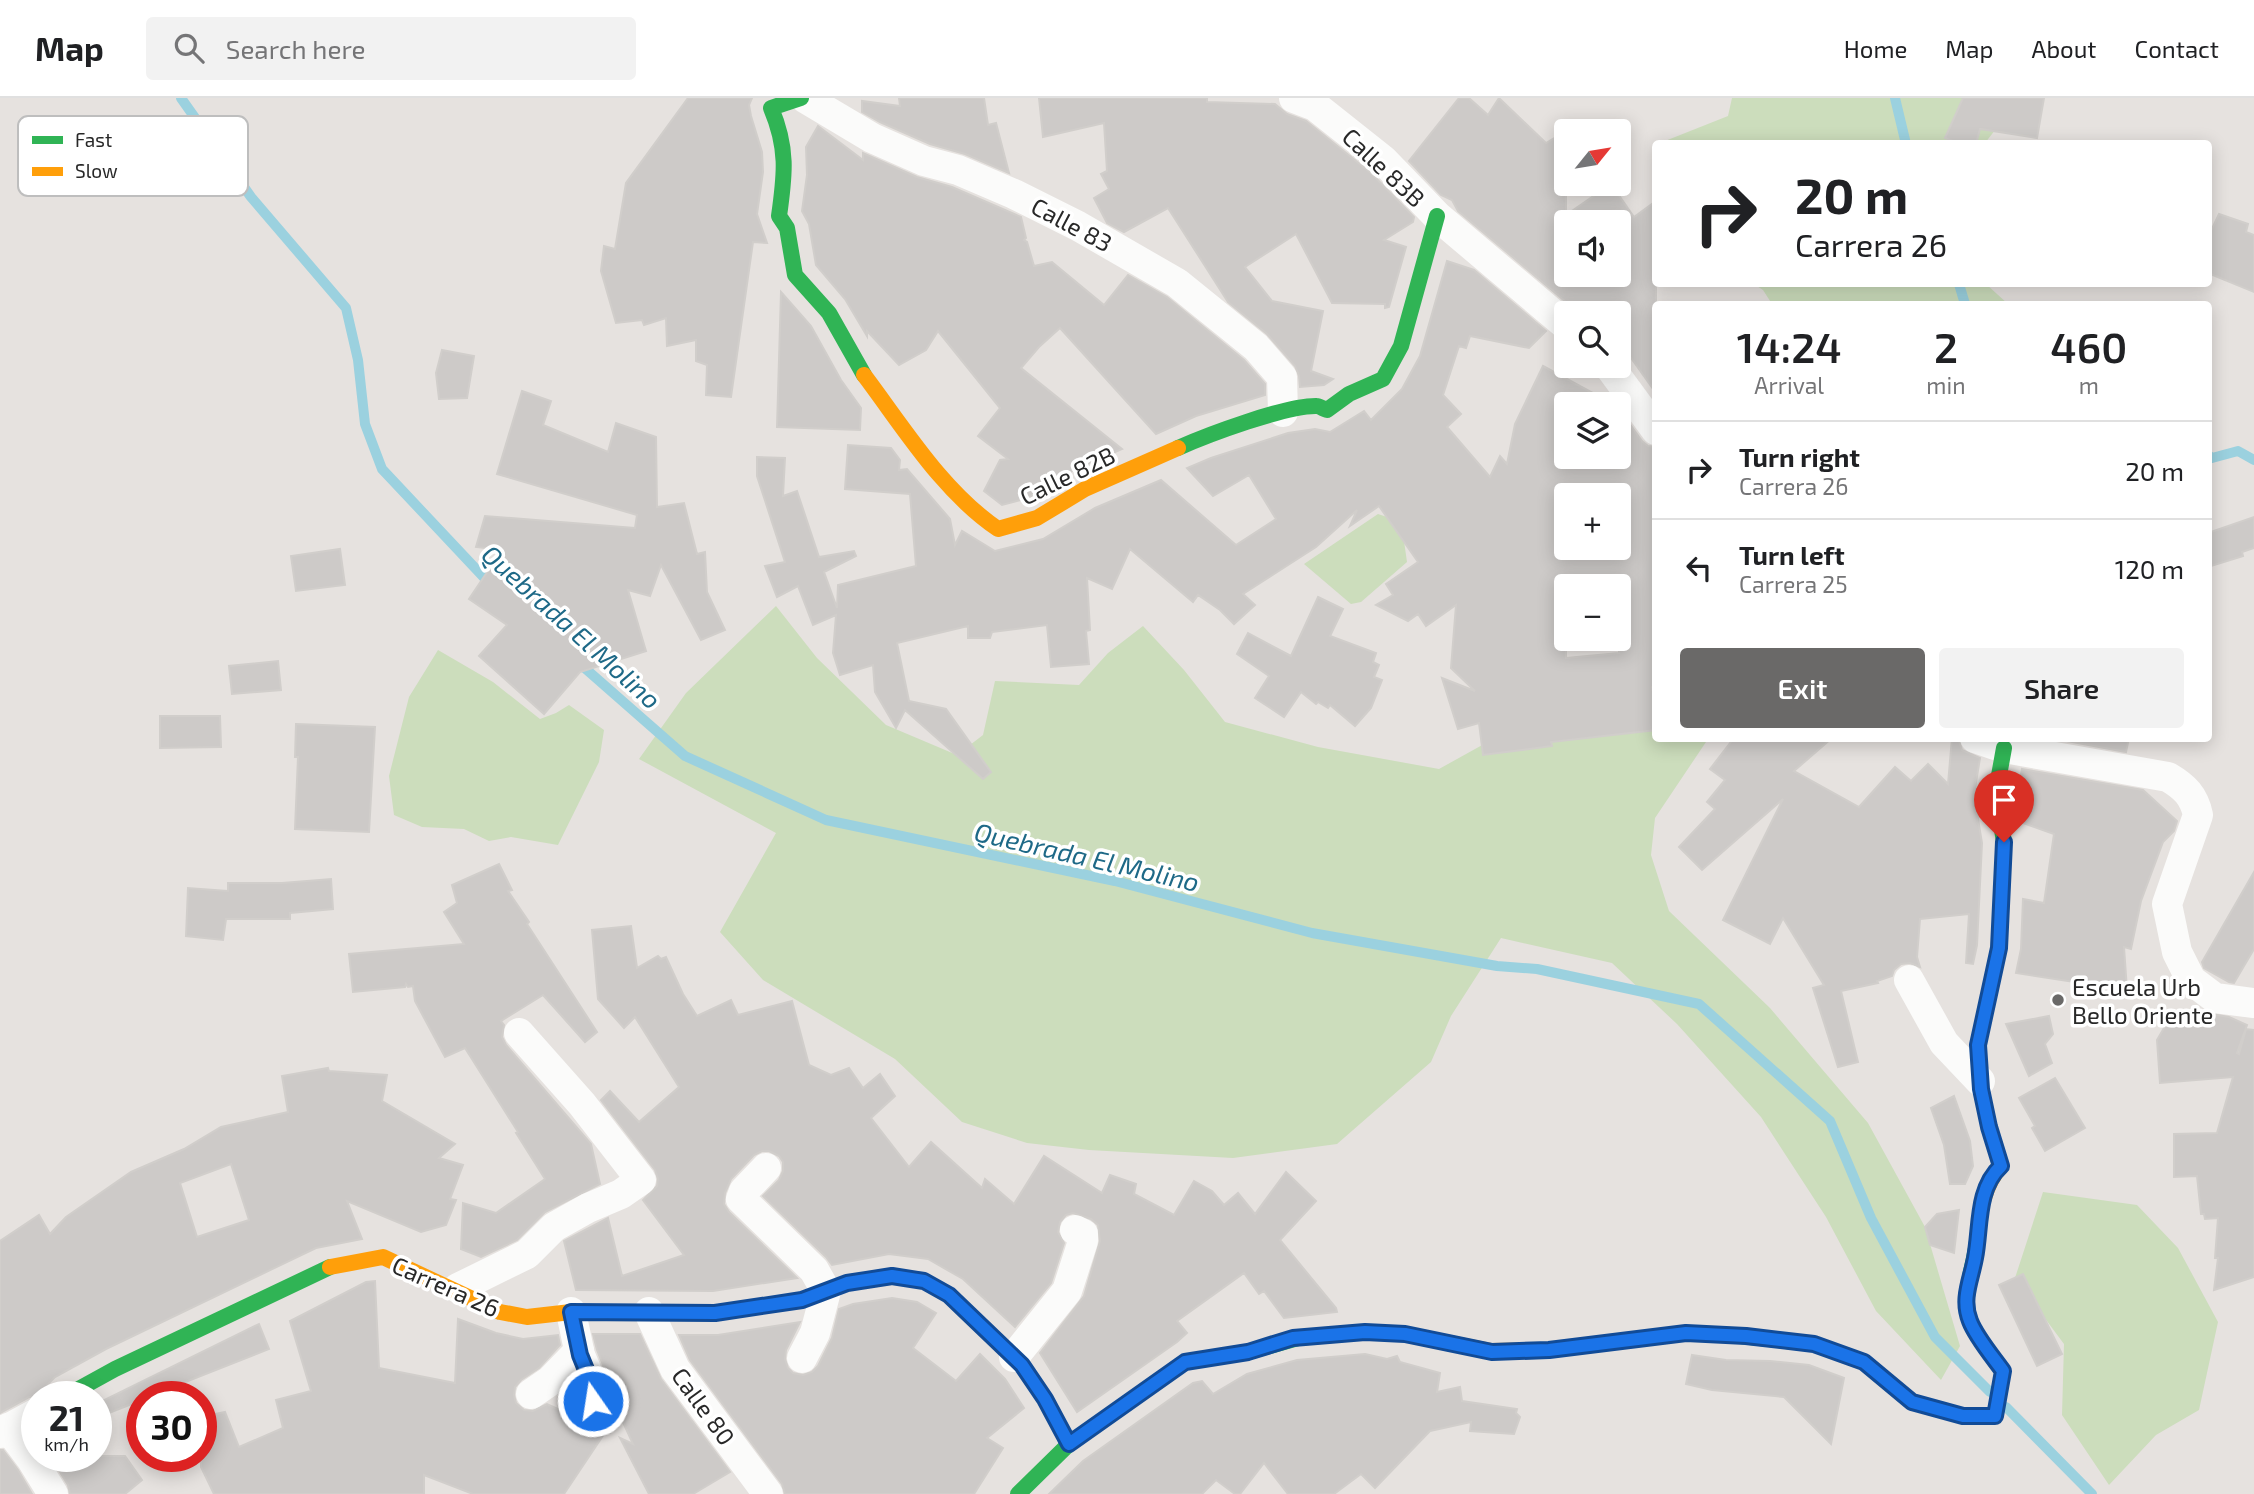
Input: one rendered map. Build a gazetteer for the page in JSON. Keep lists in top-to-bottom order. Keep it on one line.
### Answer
{"streets":{"street":["Calle 83B","Calle 83","Calle 82B","Carrera 26","Calle 80"]},"crossings":[["Calle 83B","Calle 82B"],["Calle 83","Calle 82B"],["Carrera 26","Calle 80"]],"water":["Quebrada El Molino"],"places":["Escuela Urb Bello Oriente"],"legend":["Fast","Slow"],"north":"top right","page":{"header":"Map","search":"Search here","nav":["Home","Map","About","Contact"],"map_buttons":["+","−"],"turn":["20 m","Carrera 26"],"eta":["14:24","Arrival","2","min","460","m"],"list":[{"name":"Turn right","note":"Carrera 26","value":"20 m"},{"name":"Turn left","note":"Carrera 25","value":"120 m"}],"buttons":["Exit","Share"],"speed":"21 km/h","limit":"30"}}
